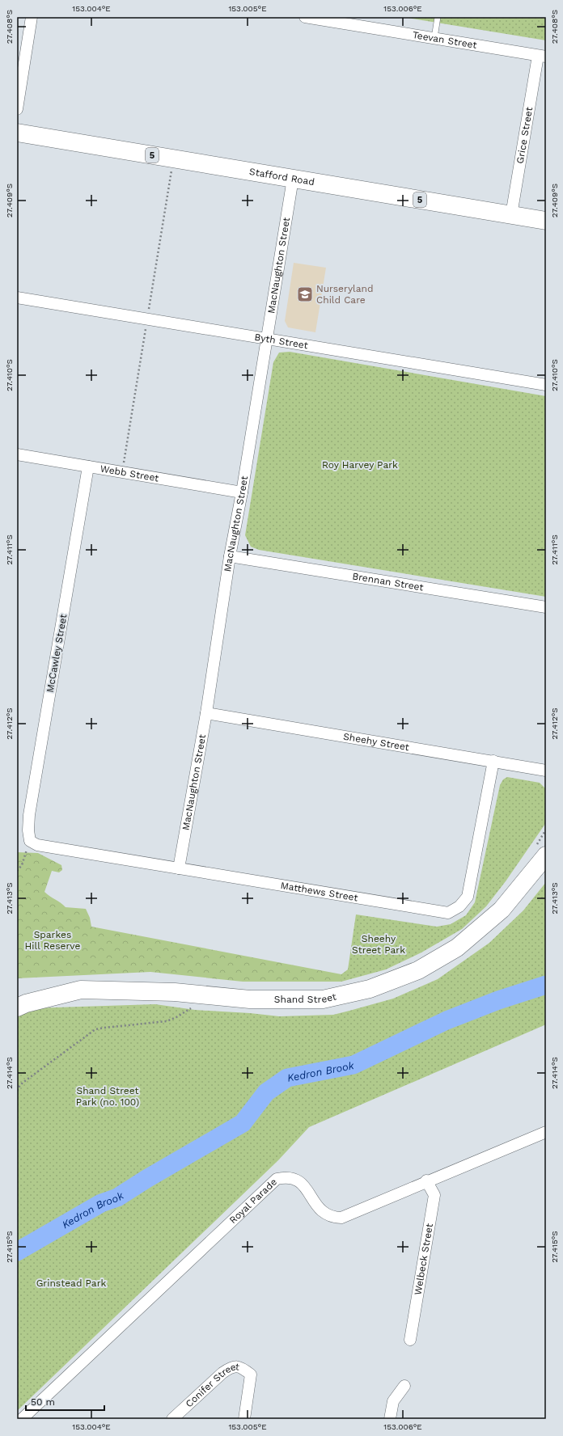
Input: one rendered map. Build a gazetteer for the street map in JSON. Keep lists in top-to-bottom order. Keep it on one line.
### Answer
{"streets":{"main road":["5","Stafford Road","Shand Street"],"street":["Teevan Street","Grice Street","MacNaughton Street","Byth Street","Webb Street","Brennan Street","McCawley Street","Sheehy Street","Matthews Street","Royal Parade","Welbeck Street","Conifer Street"]},"crossings":[["Teevan Street","Grice Street"],["Grice Street","Stafford Road"],["Stafford Road","MacNaughton Street"],["MacNaughton Street","Byth Street"],["MacNaughton Street","Webb Street"],["MacNaughton Street","Brennan Street"],["MacNaughton Street","Sheehy Street"],["MacNaughton Street","Matthews Street"],["Webb Street","McCawley Street"],["McCawley Street","Matthews Street"],["Sheehy Street","Matthews Street"],["Royal Parade","Welbeck Street"]],"water":["Kedron Brook"],"parks":["Roy Harvey Park","Sparkes Hill Reserve","Sheehy Street Park","Shand Street Park (no. 100)","Grinstead Park"],"places":{"school or university":["Nurseryland Child Care"]},"scale_bar":"50 m","coordinates":["153.004°E","153.005°E","153.006°E","27.408°S","27.409°S","27.410°S","27.411°S","27.412°S","27.413°S","27.414°S","27.415°S"]}
